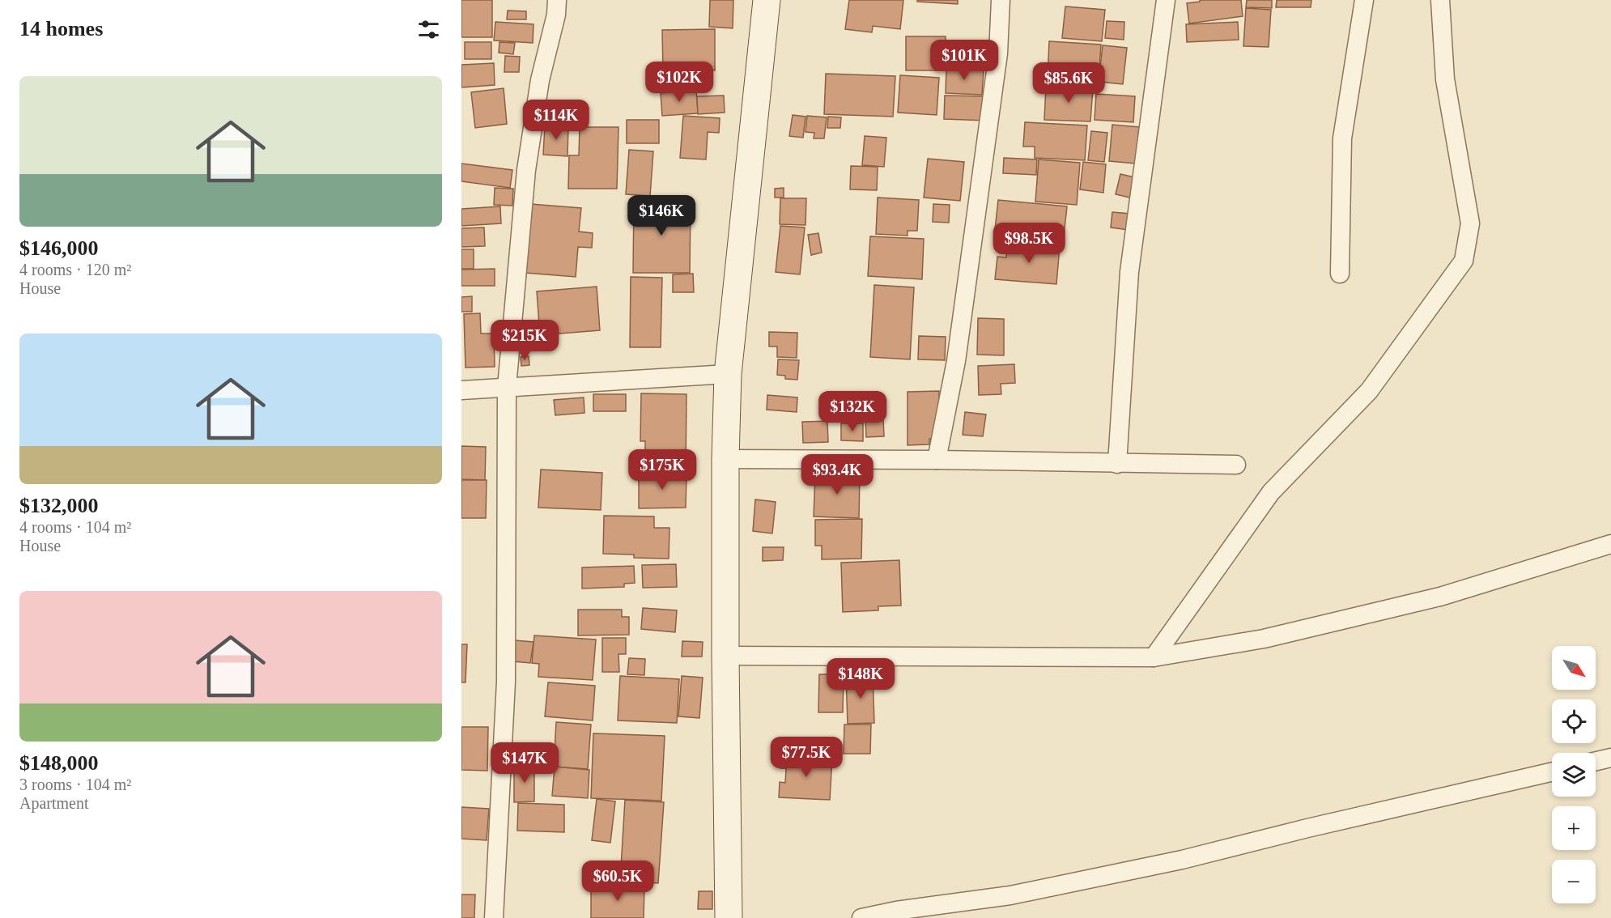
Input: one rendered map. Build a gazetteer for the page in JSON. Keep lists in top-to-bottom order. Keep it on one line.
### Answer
{"north":"bottom right","page":{"heading":"14 homes","price":["$101K","$102K","$85.6K","$114K","$146K","$98.5K","$215K","$132K","$175K","$93.4K","$148K","$77.5K","$147K","$60.5K"],"list":[{"name":"$146,000","note":"4 rooms · 120 m² · House"},{"name":"$132,000","note":"4 rooms · 104 m² · House"},{"name":"$148,000","note":"3 rooms · 104 m² · Apartment"}],"map_buttons":["+","−"]}}
